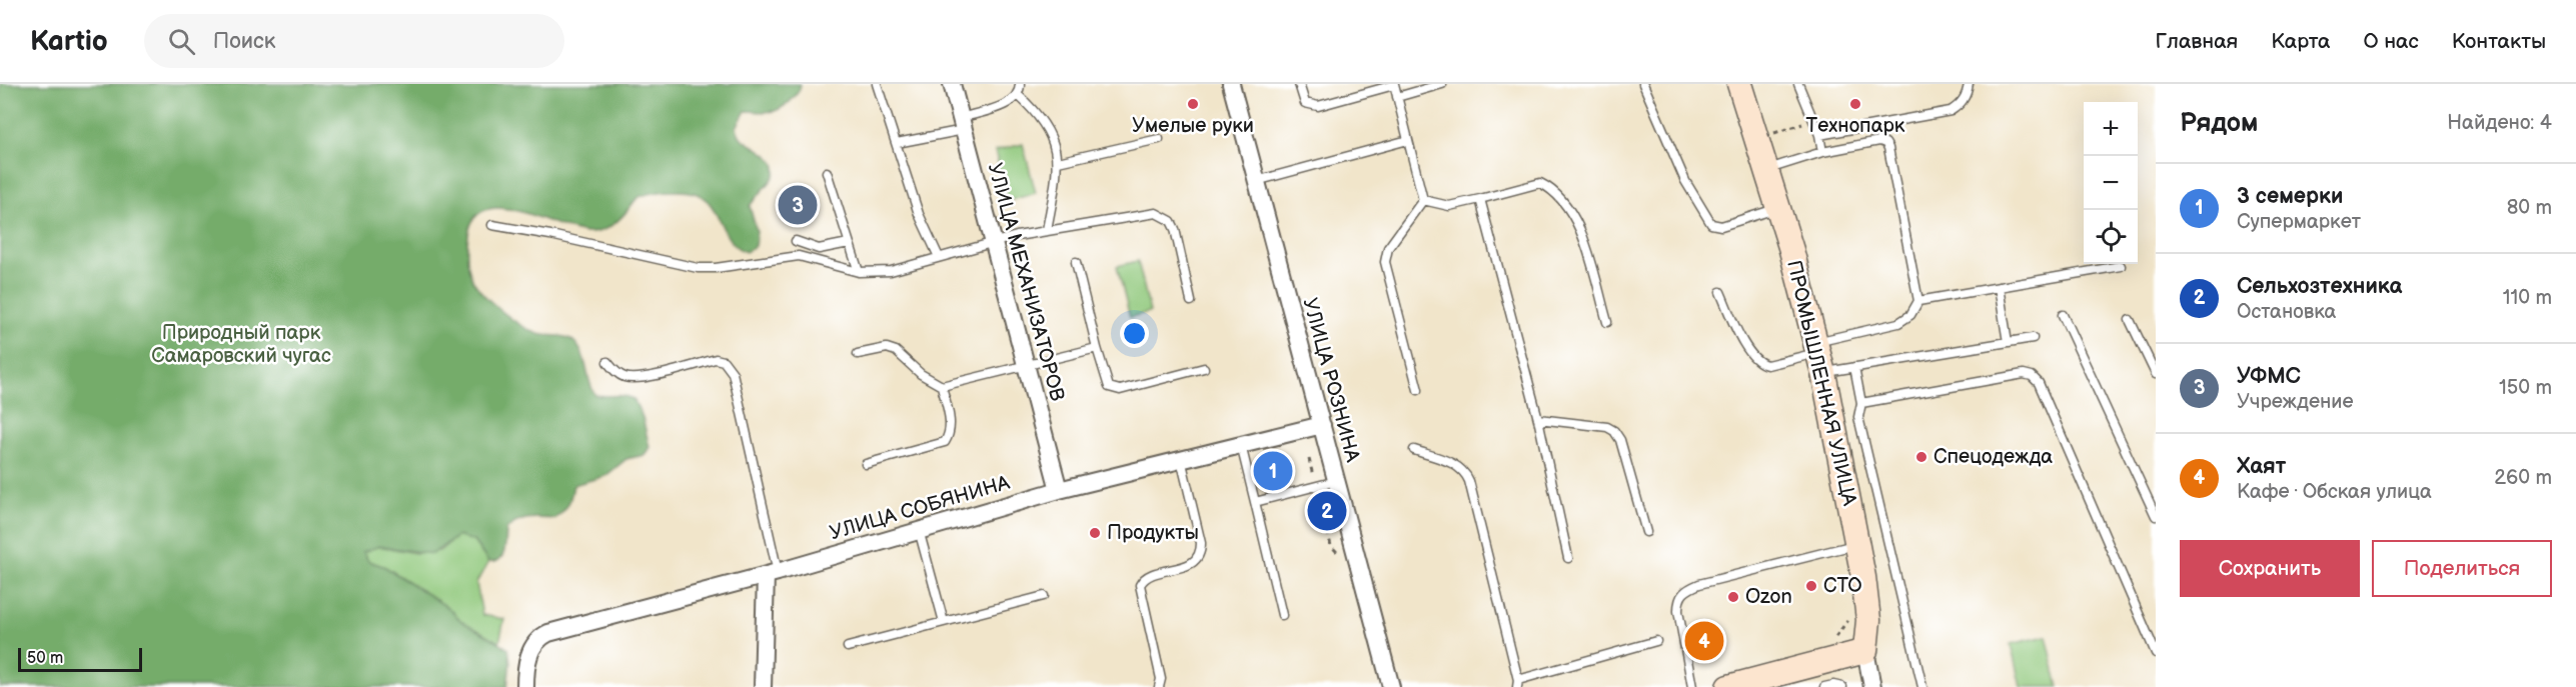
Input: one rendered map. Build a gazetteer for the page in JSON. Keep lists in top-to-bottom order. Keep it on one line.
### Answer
{"streets":{"main road":["ПРОМЫШЛЕННАЯ УЛИЦА"],"street":["УЛИЦА МЕХАНИЗАТОРОВ","УЛИЦА РОЗНИНА","УЛИЦА СОБЯНИНА"]},"crossings":[["УЛИЦА МЕХАНИЗАТОРОВ","УЛИЦА СОБЯНИНА"],["УЛИЦА РОЗНИНА","УЛИЦА СОБЯНИНА"]],"parks":["Природный парк Самаровский чугас"],"places":["Умелые руки","Технопарк","Спецодежда","Продукты","СТО","Ozon"],"scale_bar":"50 m","page":{"header":"Kartio","search":"Поиск","nav":["Главная","Карта","О нас","Контакты"],"heading":["Рядом","Найдено: 4"],"map_buttons":["+","−"],"list":[{"mark":"1","name":"3 семерки","note":"Супермаркет","value":"80 m"},{"mark":"2","name":"Сельхозтехника","note":"Остановка","value":"110 m"},{"mark":"3","name":"УФМС","note":"Учреждение","value":"150 m"},{"mark":"4","name":"Хаят","note":"Кафе · Обская улица","value":"260 m"}],"pins":["3","1","2","4"],"buttons":["Сохранить","Поделиться"],"scale":"50 m"}}
